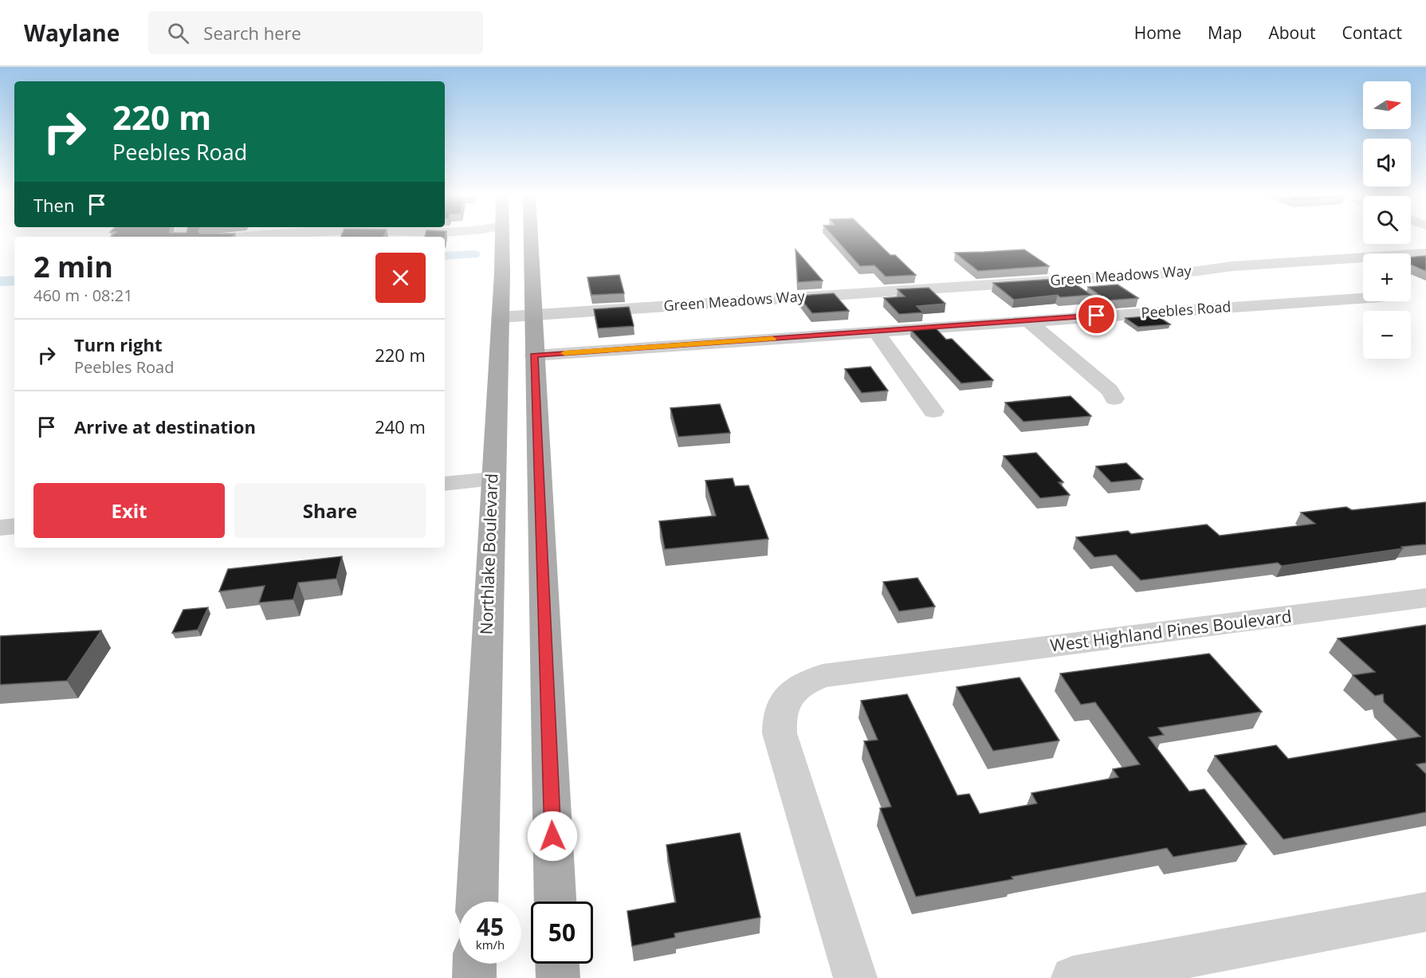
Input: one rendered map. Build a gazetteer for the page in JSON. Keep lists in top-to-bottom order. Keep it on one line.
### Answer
{"streets":{"main road":["Northlake Boulevard"],"street":["Green Meadows Way","Peebles Road","West Highland Pines Boulevard"]},"crossings":[["Green Meadows Way","Northlake Boulevard"]],"north":"right","page":{"header":"Waylane","search":"Search here","nav":["Home","Map","About","Contact"],"map_buttons":["+","−"],"turn":["220 m","Peebles Road"],"then":"Then","heading":["2 min","460 m · 08:21"],"list":[{"name":"Turn right","note":"Peebles Road","value":"220 m"},{"name":"Arrive at destination","value":"240 m"}],"buttons":["Exit","Share"],"speed":"45 km/h","limit":"50"}}
